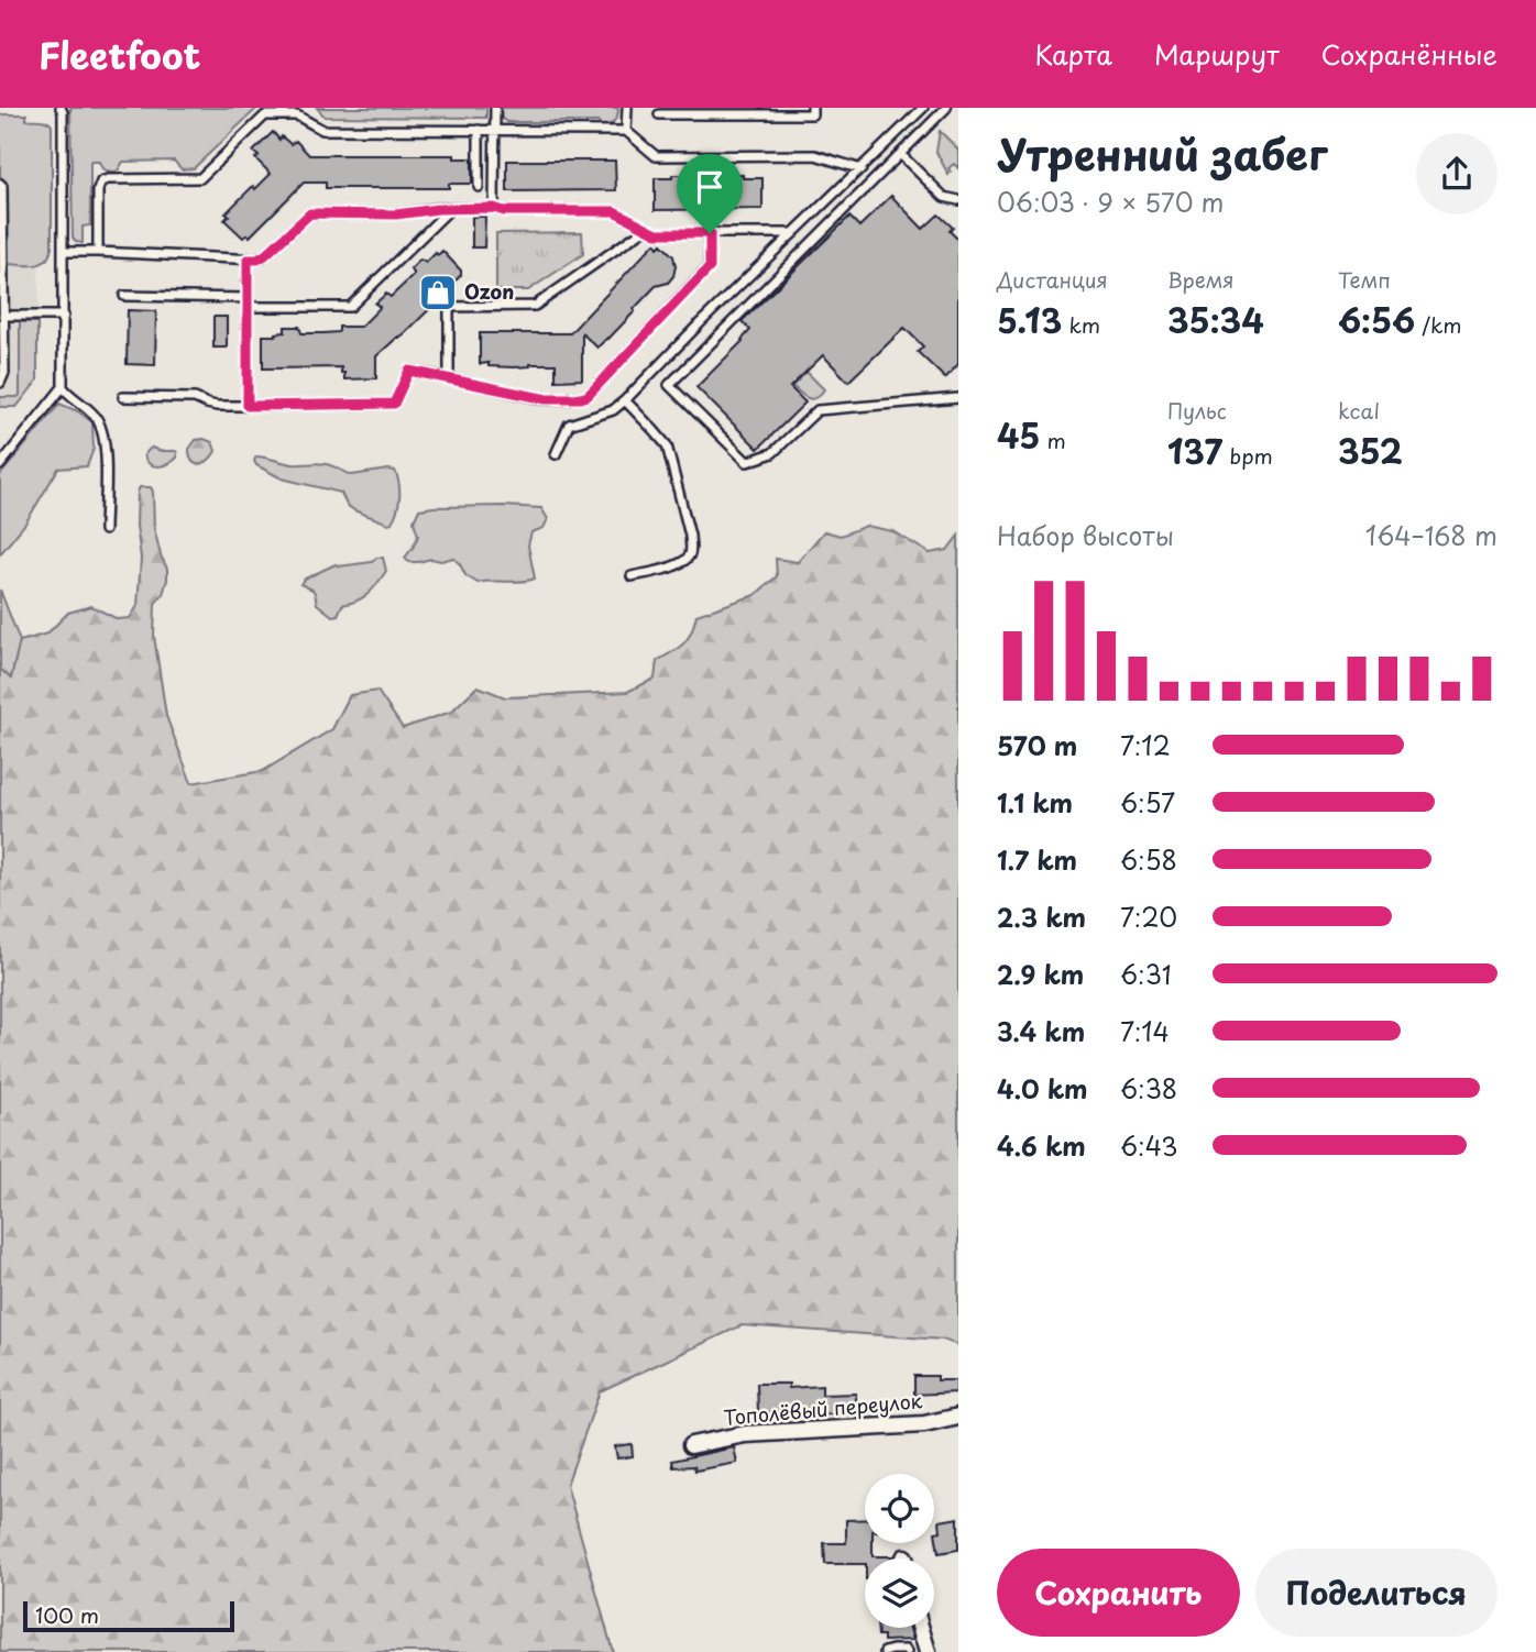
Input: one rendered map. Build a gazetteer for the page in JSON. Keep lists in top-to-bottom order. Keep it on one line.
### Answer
{"streets":{"street":["Тополёвый переулок"]},"places":{"shop":["Ozon"]},"scale_bar":"100 m","page":{"header":"Fleetfoot","nav":["Карта","Маршрут","Сохранённые"],"heading":["Утренний забег","06:03 · 9 × 570 m"],"stats":[["Дистанция","5.13 km"],["Время","35:34"],["Темп","6:56 /km"],["45 m"],["Пульс","137 bpm"],["kcal","352"]],"chart":["Набор высоты","164–168 m"],"list":[{"name":"570 m","note":"7:12"},{"name":"1.1 km","note":"6:57"},{"name":"1.7 km","note":"6:58"},{"name":"2.3 km","note":"7:20"},{"name":"2.9 km","note":"6:31"},{"name":"3.4 km","note":"7:14"},{"name":"4.0 km","note":"6:38"},{"name":"4.6 km","note":"6:43"}],"buttons":["Сохранить","Поделиться"],"scale":"100 m"}}
